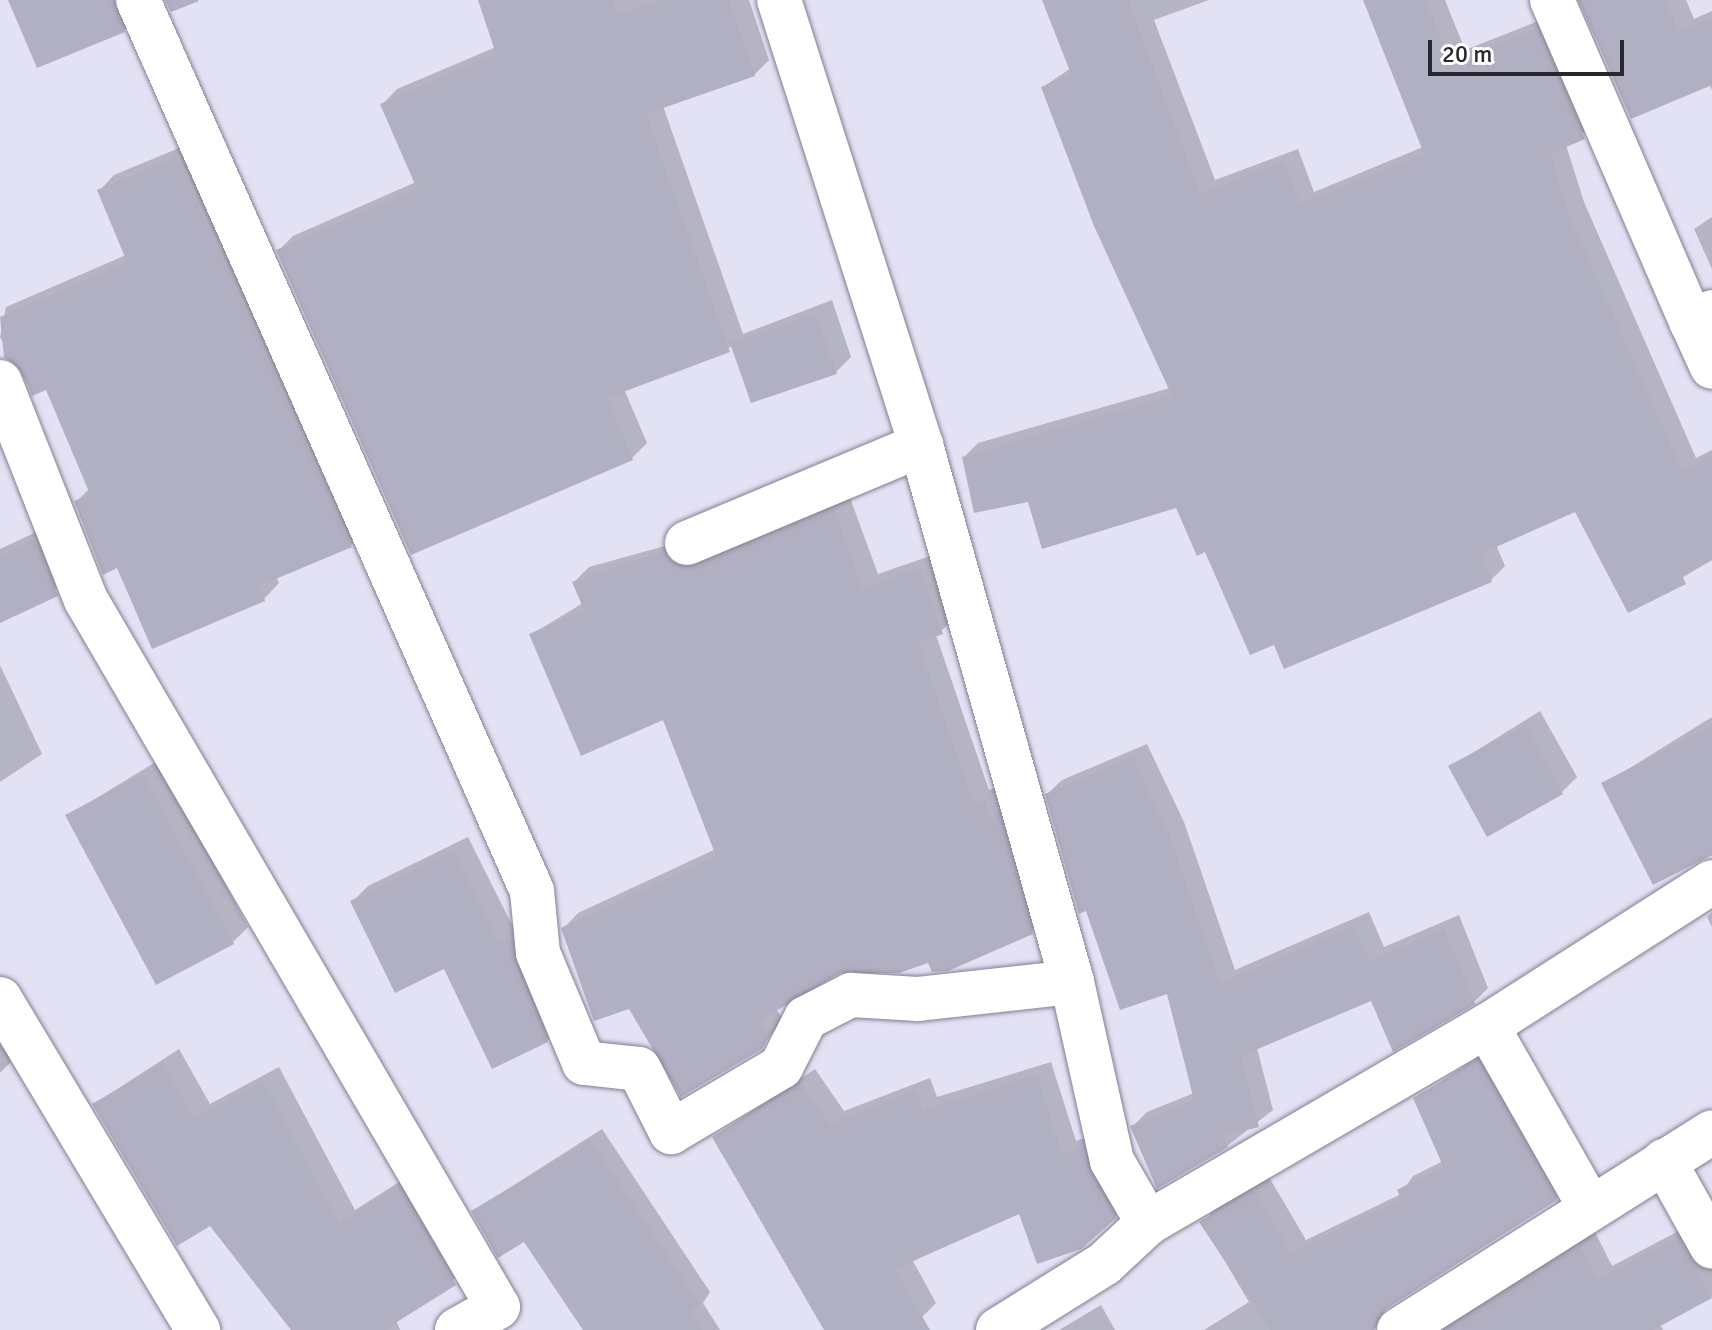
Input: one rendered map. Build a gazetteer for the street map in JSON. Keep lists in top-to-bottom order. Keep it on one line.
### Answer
{"scale_bar":"20 m"}
